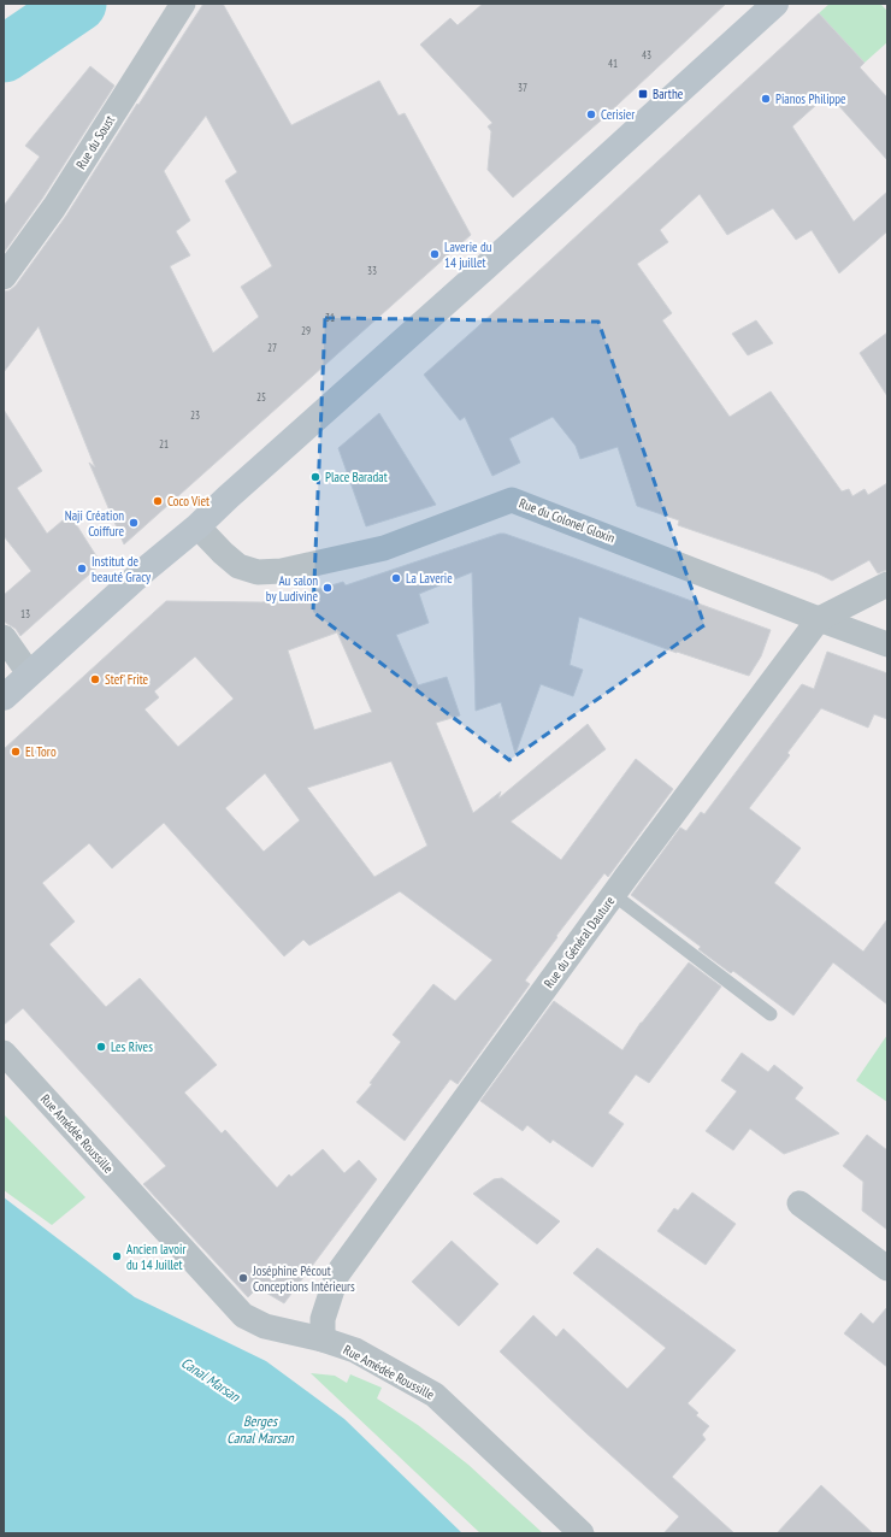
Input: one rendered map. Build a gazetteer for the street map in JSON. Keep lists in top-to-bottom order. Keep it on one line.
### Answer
{"streets":{"street":["Rue du Soust","Rue du Colonel Gloxin","Rue du Général Dauture","Rue Amédée Roussille"]},"crossings":[["Rue du Colonel Gloxin","Rue du Général Dauture"],["Rue du Général Dauture","Rue Amédée Roussille"]],"water":["Canal Marsan","Berges Canal Marsan"],"places":{"transit":["Barthe"],"other":["Pianos Philippe","Cerisier","Laverie du 14 juillet","Place Baradat","Coco Viet","Naji Création Coiffure","Institut de beauté Gracy","La Laverie","Au salon by Ludivine","Stef' Frite","El Toro","Les Rives","Ancien lavoir du 14 Juillet","Joséphine Pécout Conceptions Intérieurs"]},"house_numbers":["43","41","37","33","31","29","27","25","23","21","13"]}
